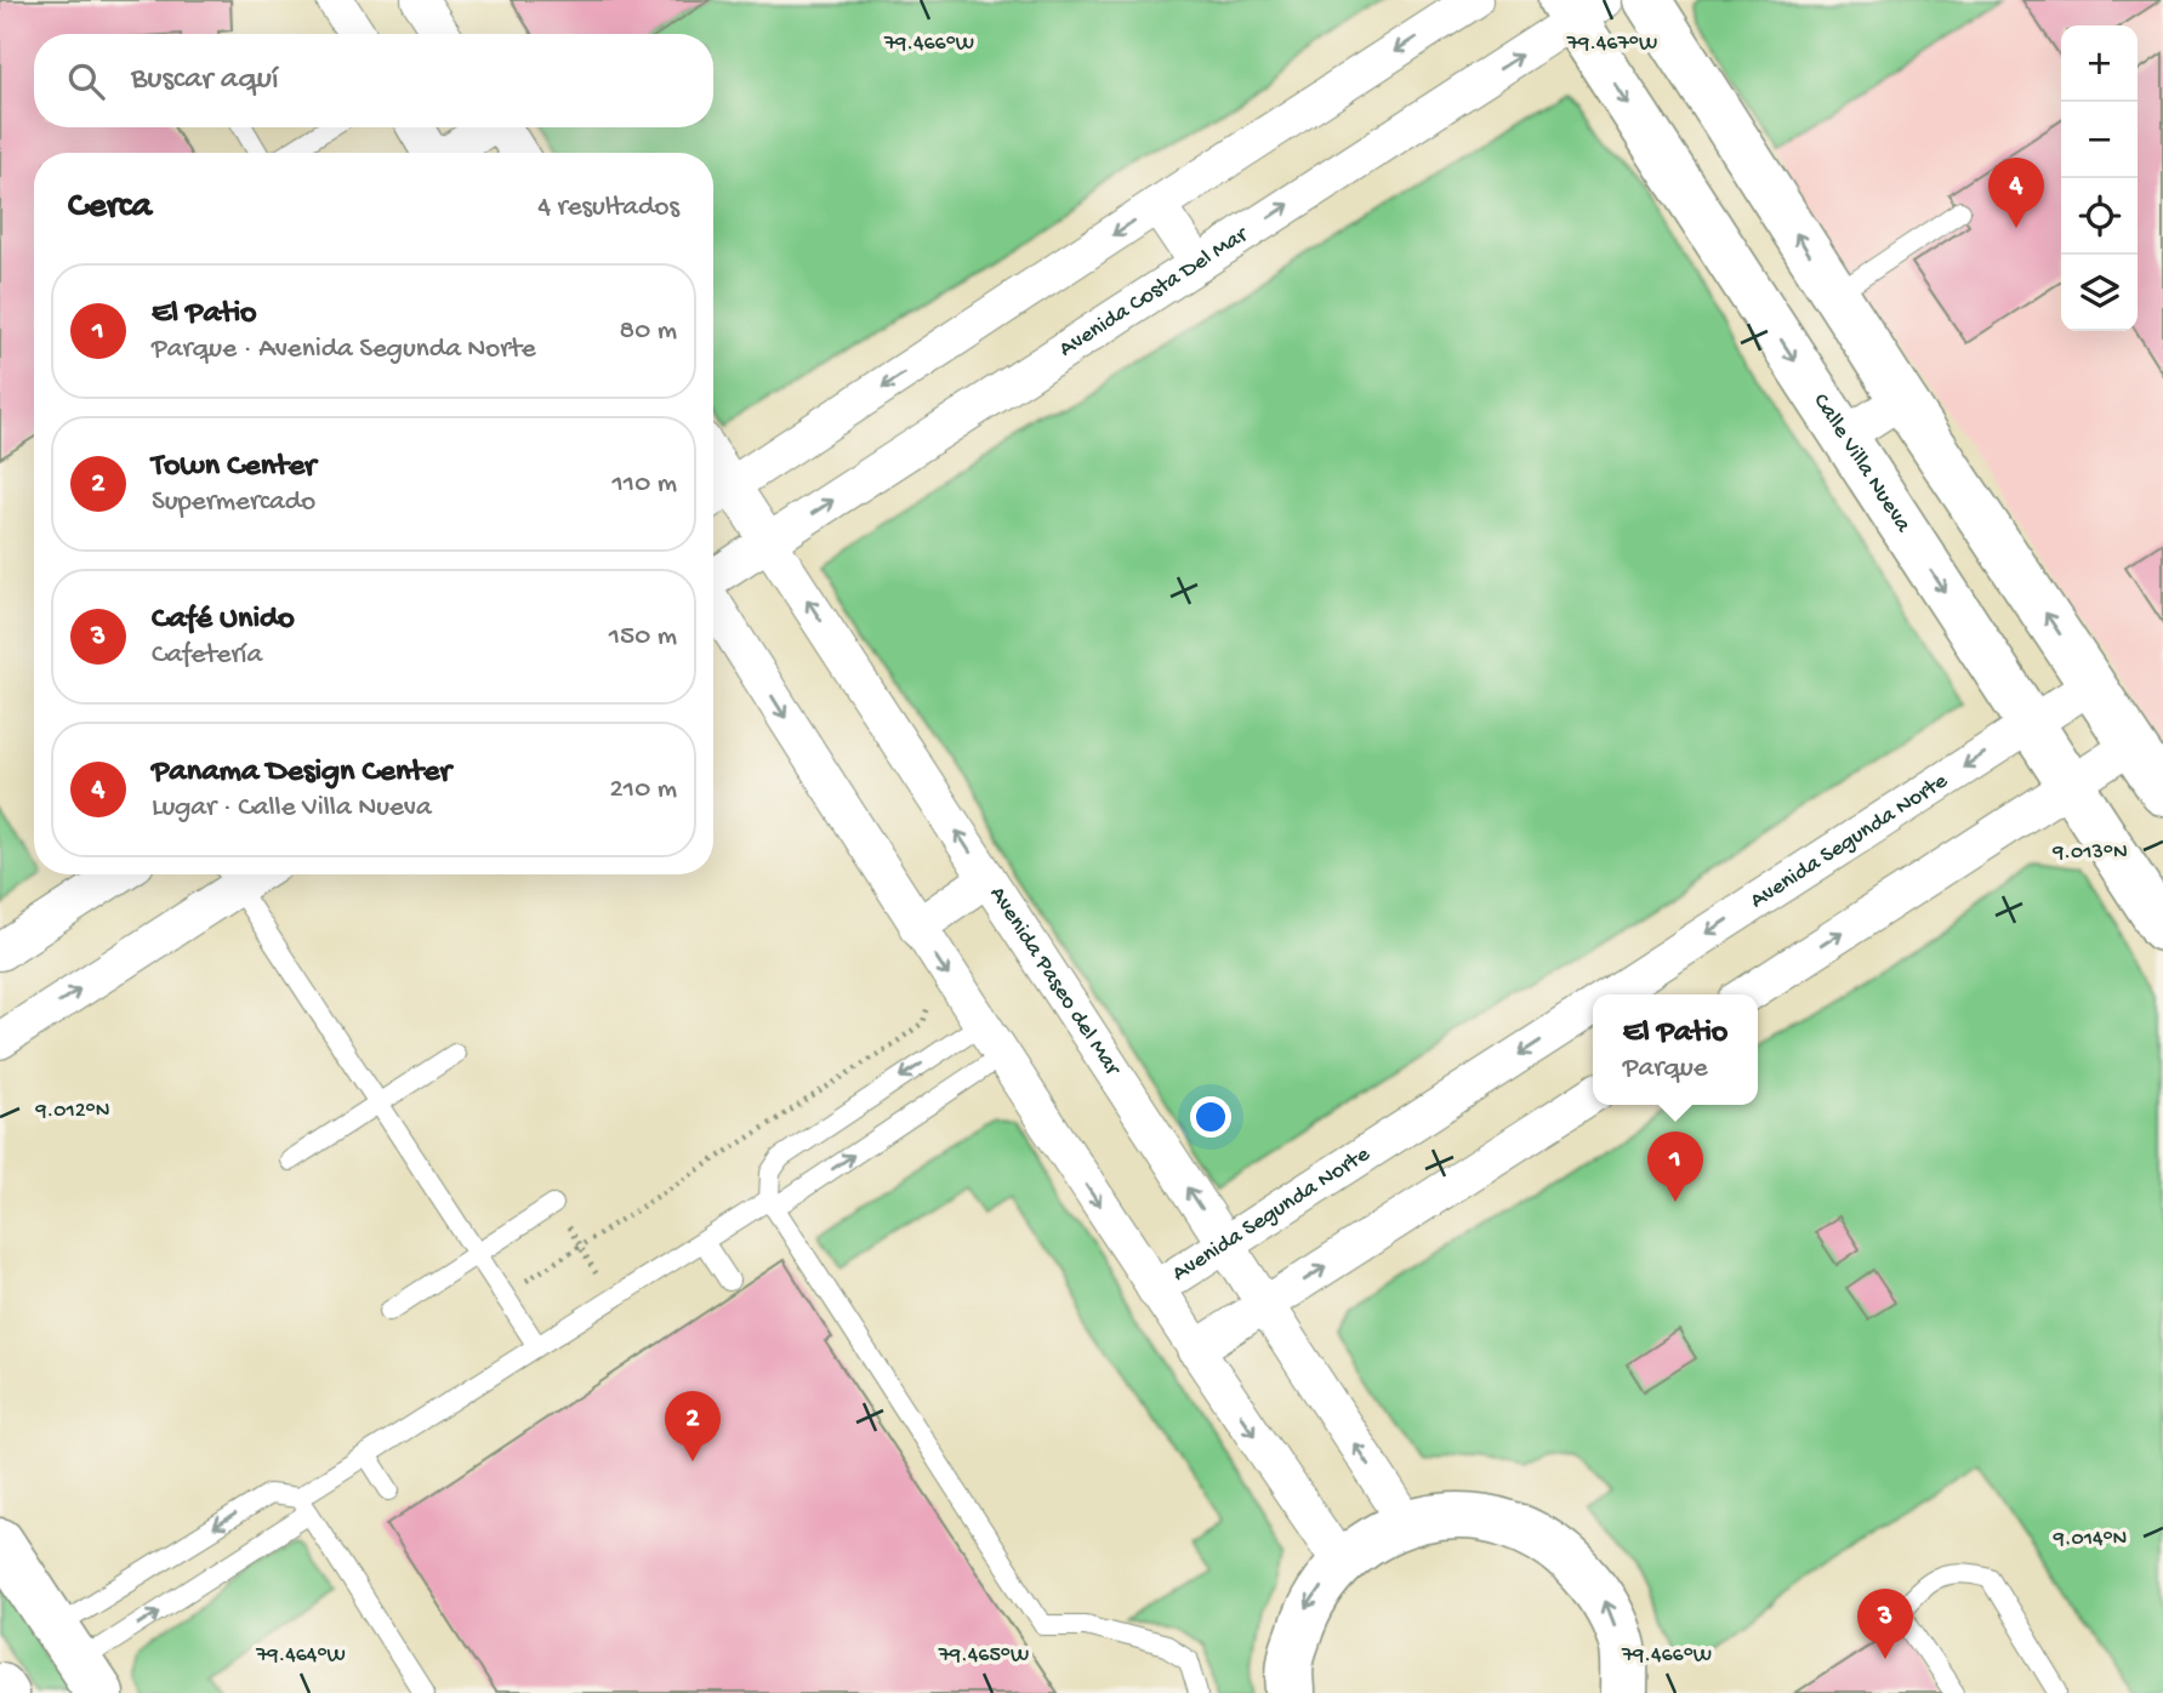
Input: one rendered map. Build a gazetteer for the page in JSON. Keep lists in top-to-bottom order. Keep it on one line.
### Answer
{"streets":{"street":["Avenida Costa Del Mar","Calle Villa Nueva","Avenida Segunda Norte","Avenida Paseo del Mar"]},"crossings":[["Avenida Costa Del Mar","Calle Villa Nueva"],["Avenida Costa Del Mar","Avenida Paseo del Mar"],["Calle Villa Nueva","Avenida Segunda Norte"],["Avenida Segunda Norte","Avenida Paseo del Mar"]],"page":{"map_buttons":["+","−"],"search":"Buscar aquí","heading":["Cerca","4 resultados"],"pins":["4","1","2","3"],"list":[{"mark":"1","name":"El Patio","note":"Parque · Avenida Segunda Norte","value":"80 m"},{"mark":"2","name":"Town Center","note":"Supermercado","value":"110 m"},{"mark":"3","name":"Café Unido","note":"Cafetería","value":"150 m"},{"mark":"4","name":"Panama Design Center","note":"Lugar · Calle Villa Nueva","value":"210 m"}],"popup":["El Patio","Parque"]},"coordinates":["79.466°W","79.467°W","9.013°N","9.012°N","9.014°N","79.464°W","79.465°W"]}
